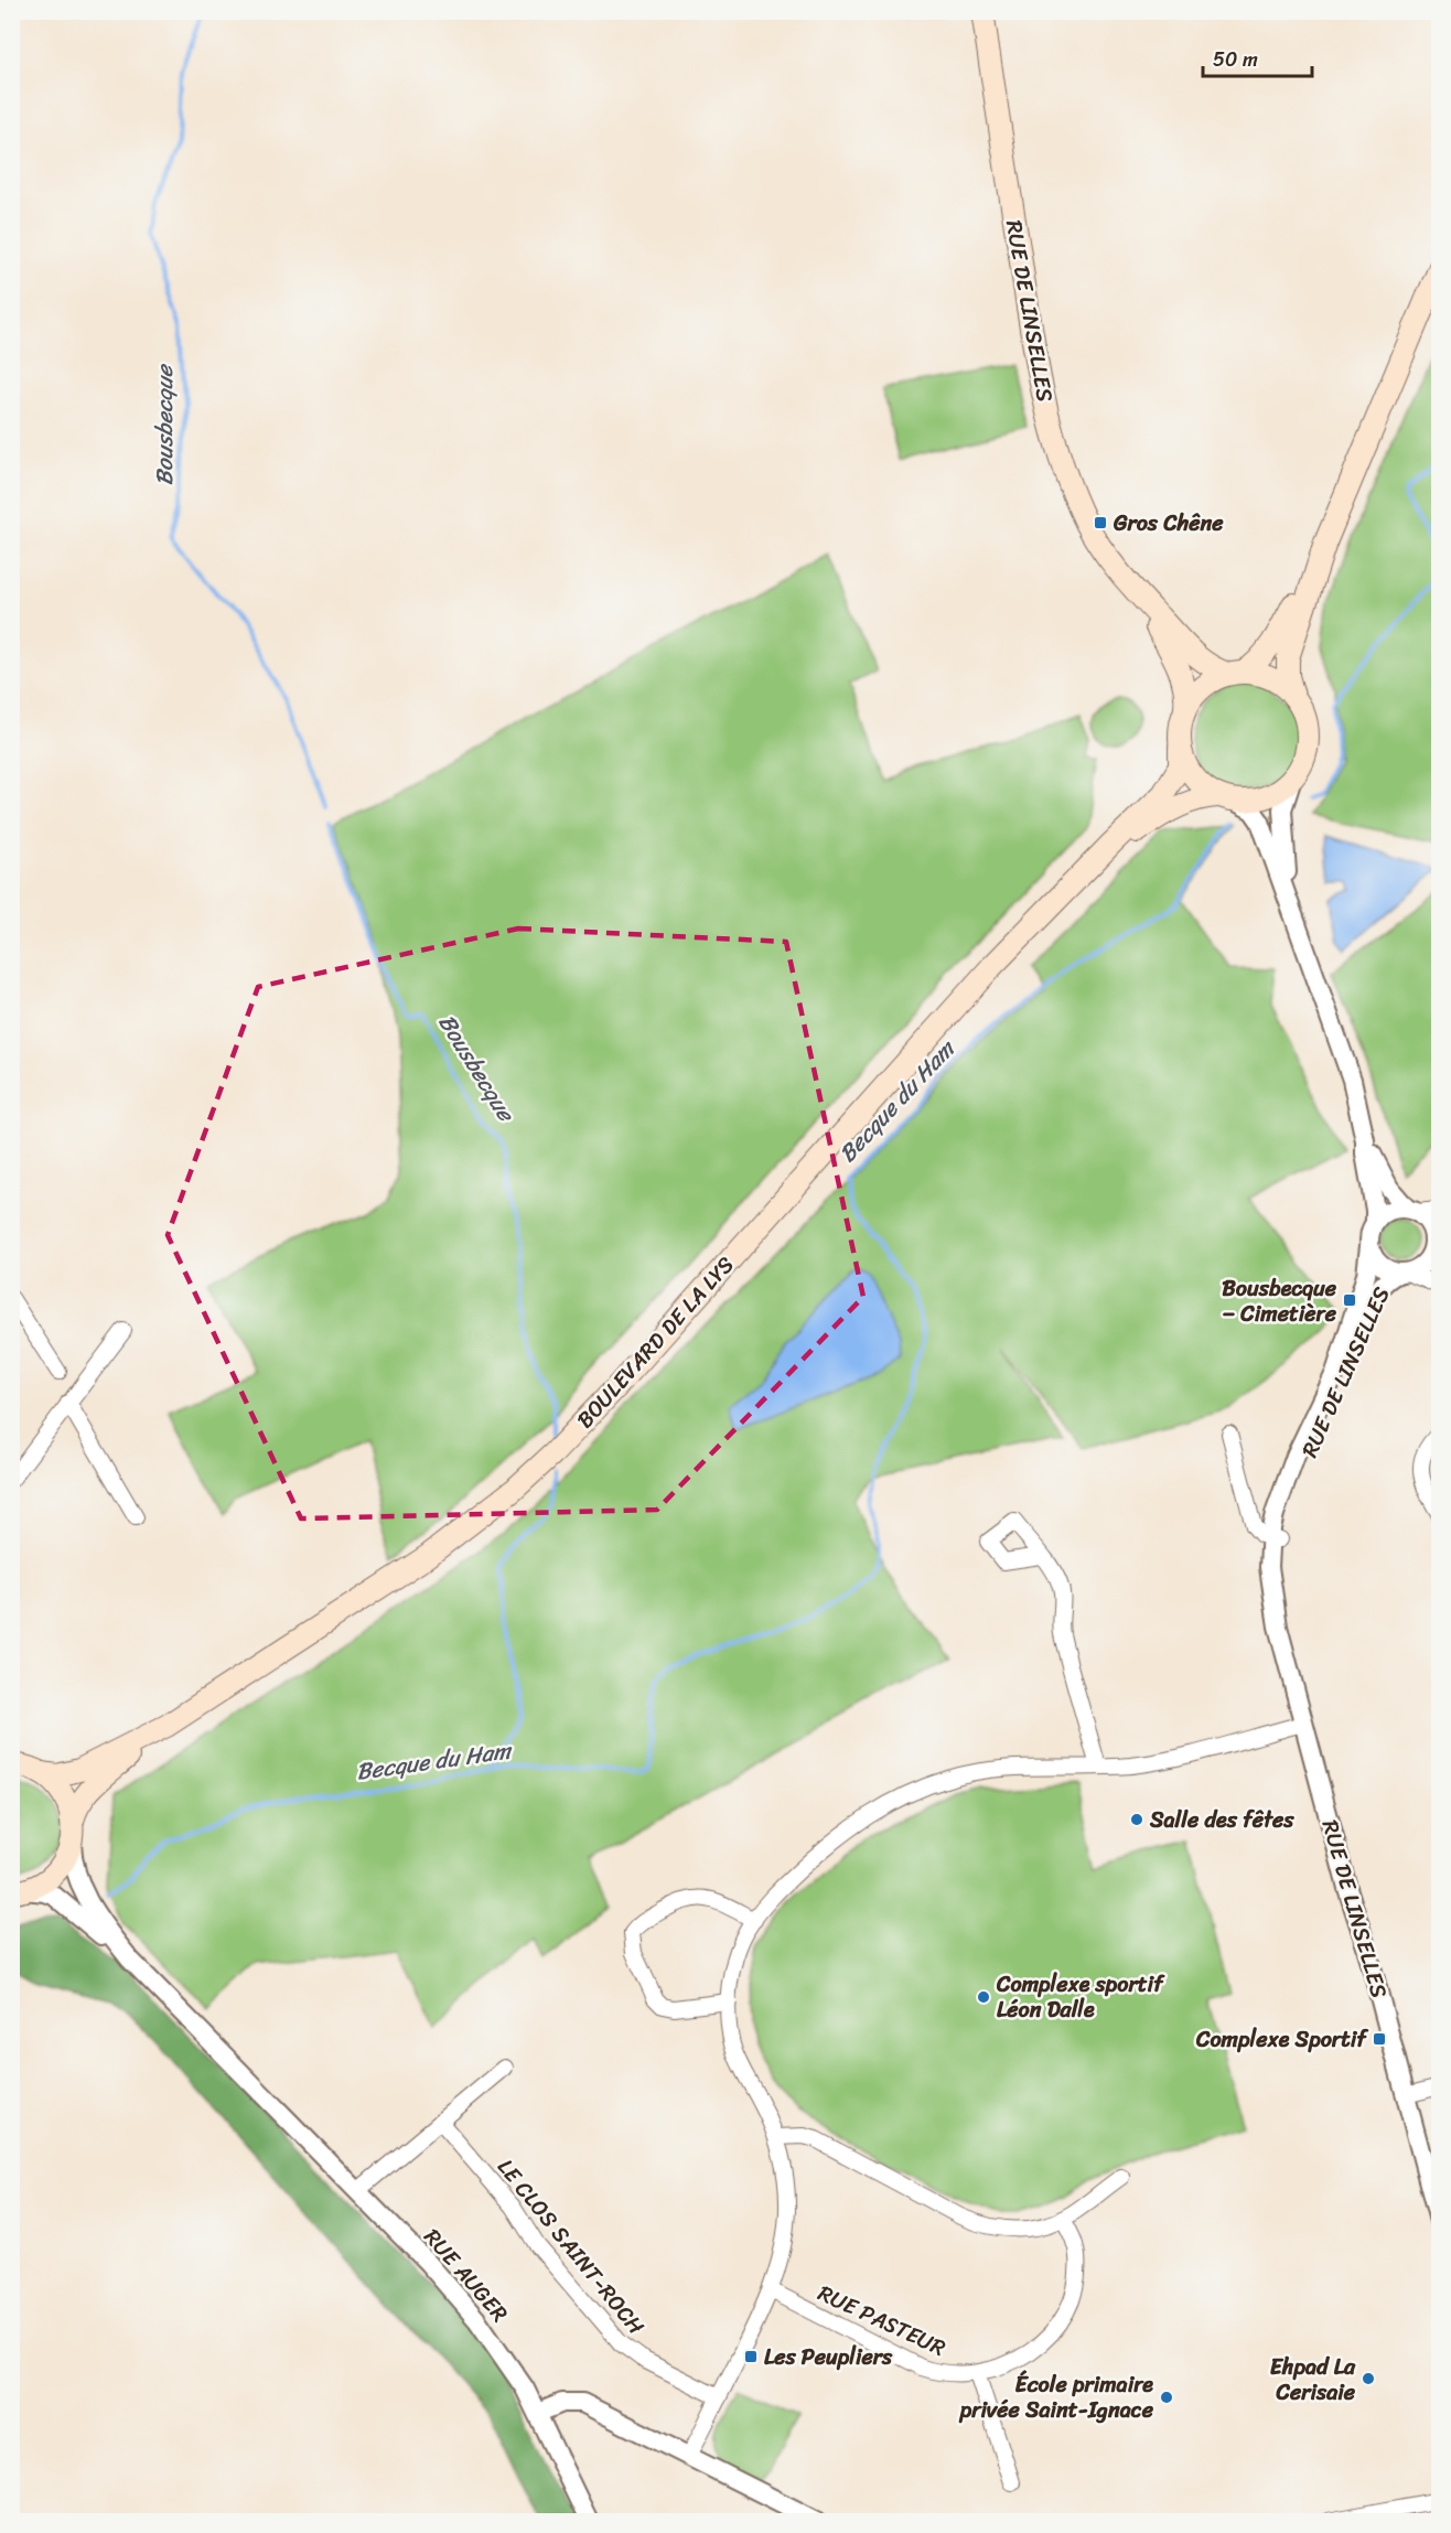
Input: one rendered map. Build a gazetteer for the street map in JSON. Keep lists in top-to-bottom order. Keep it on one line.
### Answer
{"streets":{"main road":["RUE DE LINSELLES","BOULEVARD DE LA LYS"],"street":["LE CLOS SAINT-ROCH","RUE AUGER","RUE PASTEUR"]},"crossings":[["RUE DE LINSELLES","BOULEVARD DE LA LYS"]],"water":["Bousbecque","Becque du Ham"],"places":{"transit":["Gros Chêne","Bousbecque – Cimetière","Complexe Sportif","Les Peupliers"],"other":["Salle des fêtes","Complexe sportif Léon Dalle","Ehpad La Cerisaie","École primaire privée Saint-Ignace"]},"scale_bar":"50 m"}
